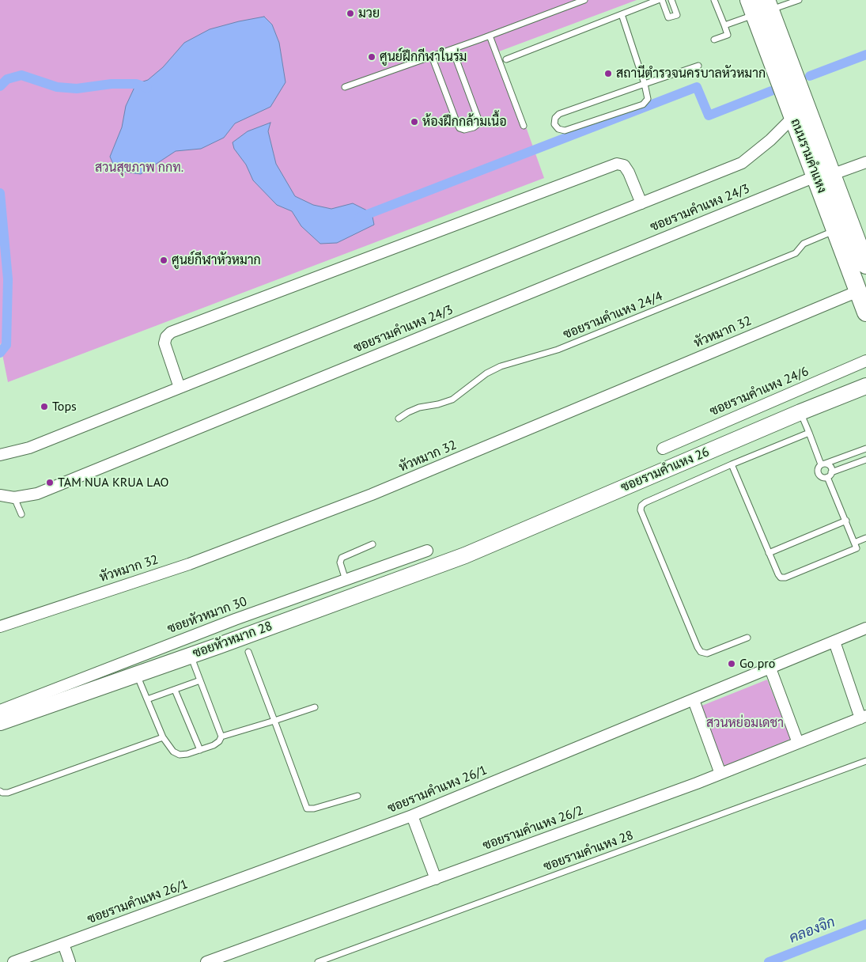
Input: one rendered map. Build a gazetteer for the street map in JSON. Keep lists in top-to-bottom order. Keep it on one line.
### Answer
{"streets":{"main road":["ถนนรามคำแหง"],"street":["ซอยรามคำแหง 24/3","หัวหมาก 32","ซอยรามคำแหง 24/6","ซอยรามคำแหง 26","ซอยหัวหมาก 30","ซอยหัวหมาก 28","ซอยรามคำแหง 26/1","ซอยรามคำแหง 26/2"],"lane":["ซอยรามคำแหง 24/4","ซอยรามคำแหง 28"]},"crossings":[["ถนนรามคำแหง","ซอยรามคำแหง 24/3"],["ถนนรามคำแหง","ซอยรามคำแหง 24/4"],["ถนนรามคำแหง","หัวหมาก 32"],["ซอยรามคำแหง 26","ซอยหัวหมาก 28"]],"water":["คลองจิก"],"parks":["สวนสุขภาพ กกท.","สวนหย่อมเดชา"],"places":["มวย","ศูนย์ฝึกกีฬาในร่ม","สถานีตำรวจนครบาลหัวหมาก","ห้องฝึกกล้ามเนื้อ","ศูนย์กีฬาหัวหมาก","Tops","TAM NUA KRUA LAO","Go pro"]}
